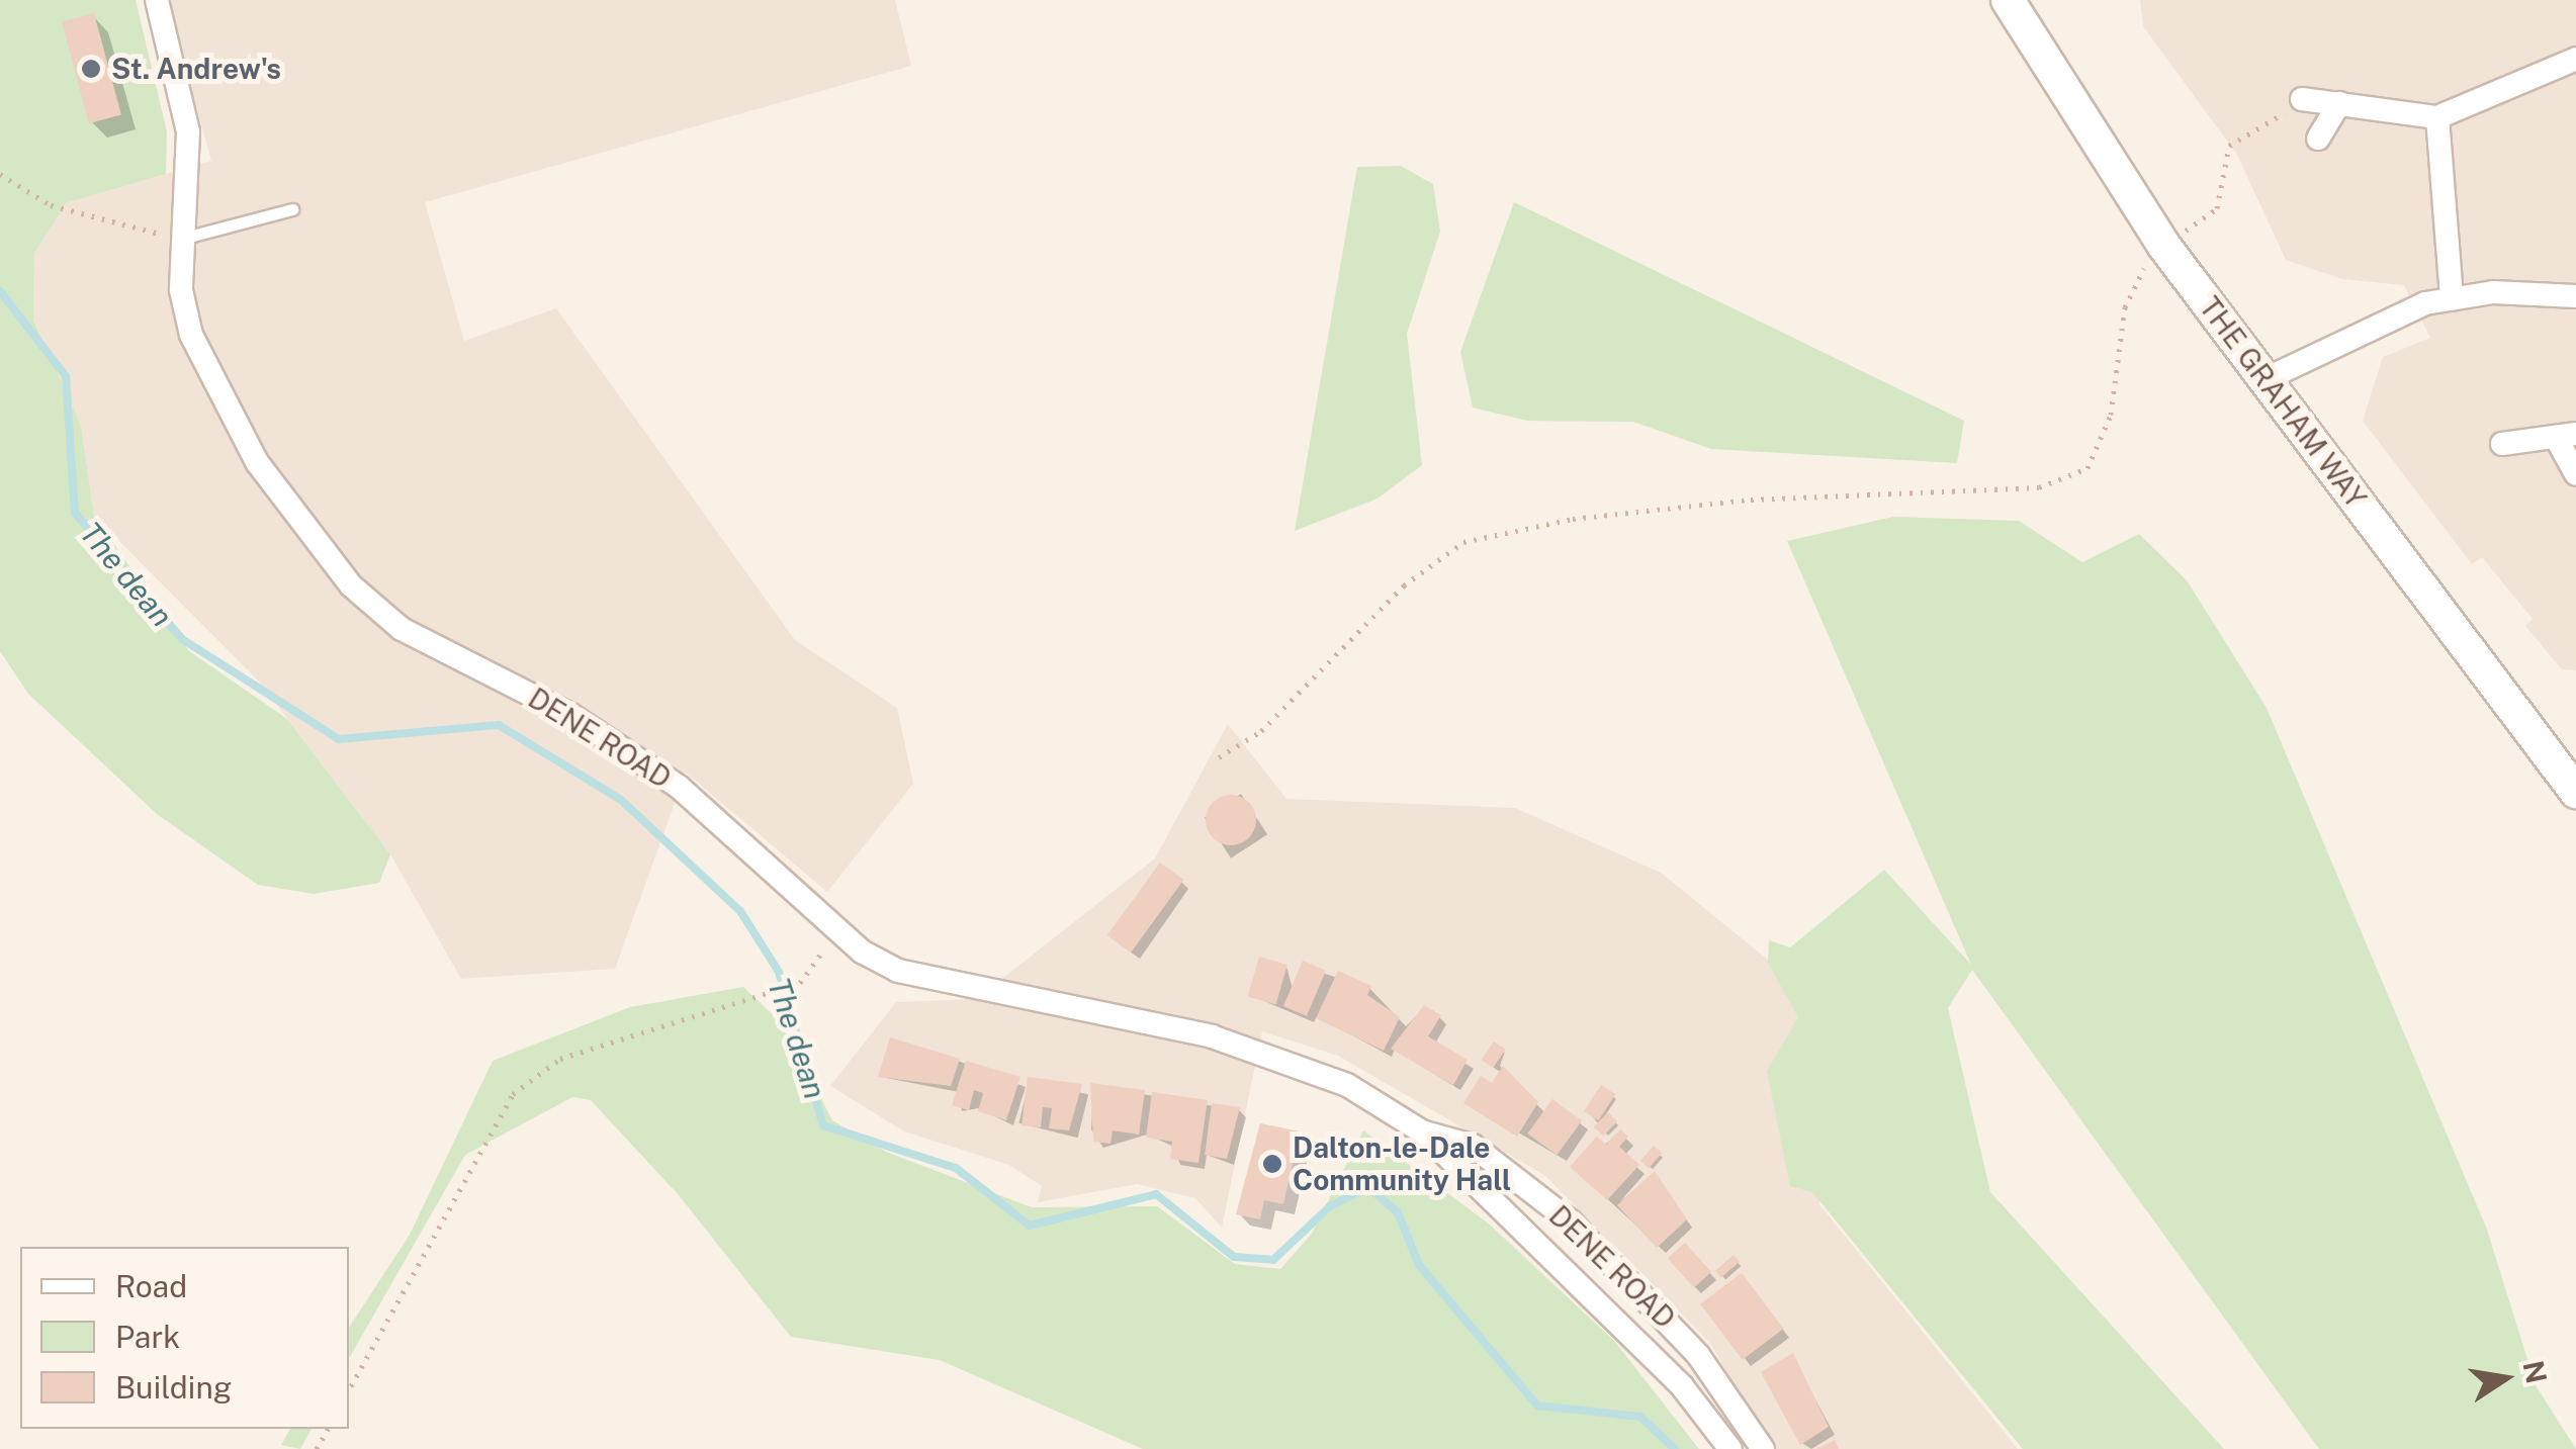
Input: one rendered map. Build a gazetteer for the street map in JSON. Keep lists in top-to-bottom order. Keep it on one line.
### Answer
{"streets":{"main road":["THE GRAHAM WAY"],"street":["DENE ROAD"]},"water":["The dean"],"places":["St. Andrew's","Dalton-le-Dale Community Hall"],"legend":["Road","Park","Building"],"north":"right"}
